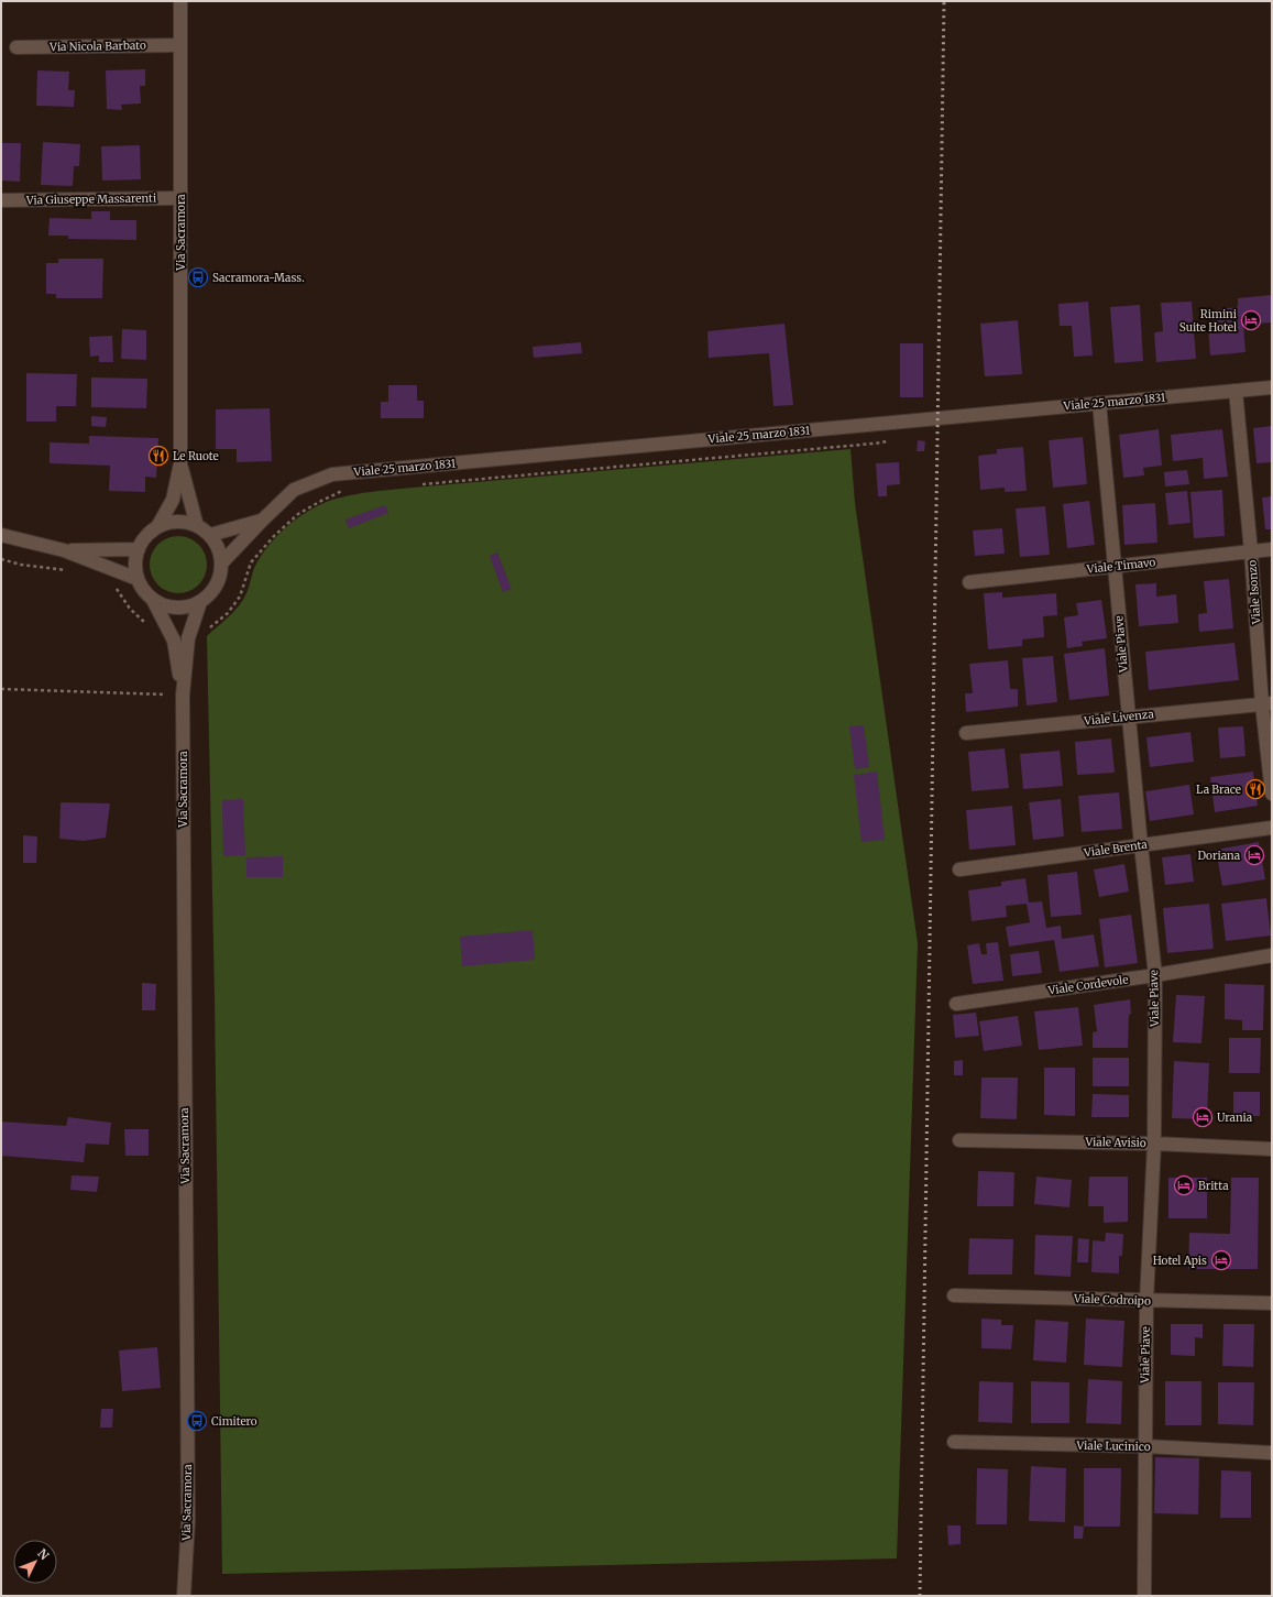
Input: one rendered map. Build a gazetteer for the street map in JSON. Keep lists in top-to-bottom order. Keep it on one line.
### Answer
{"streets":{"street":["Via Nicola Barbato","Via Giuseppe Massarenti","Via Sacramora","Viale 25 marzo 1831","Viale Timavo","Viale Isonzo","Viale Piave","Viale Livenza","Viale Brenta","Viale Cordevole","Viale Avisio","Viale Codroipo","Viale Lucinico"]},"crossings":[["Via Nicola Barbato","Via Sacramora"],["Via Giuseppe Massarenti","Via Sacramora"],["Via Sacramora","Viale 25 marzo 1831"],["Viale 25 marzo 1831","Viale Isonzo"],["Viale 25 marzo 1831","Viale Piave"],["Viale Timavo","Viale Isonzo"],["Viale Timavo","Viale Piave"],["Viale Isonzo","Viale Livenza"],["Viale Piave","Viale Livenza"],["Viale Piave","Viale Brenta"],["Viale Piave","Viale Cordevole"],["Viale Piave","Viale Avisio"],["Viale Piave","Viale Codroipo"],["Viale Piave","Viale Lucinico"]],"places":{"bus stop":["Sacramora-Mass.","Cimitero"],"hotel":["Rimini Suite Hotel","Doriana","Urania","Britta","Hotel Apis"],"restaurant":["Le Ruote","La Brace"]},"north":"top right"}
